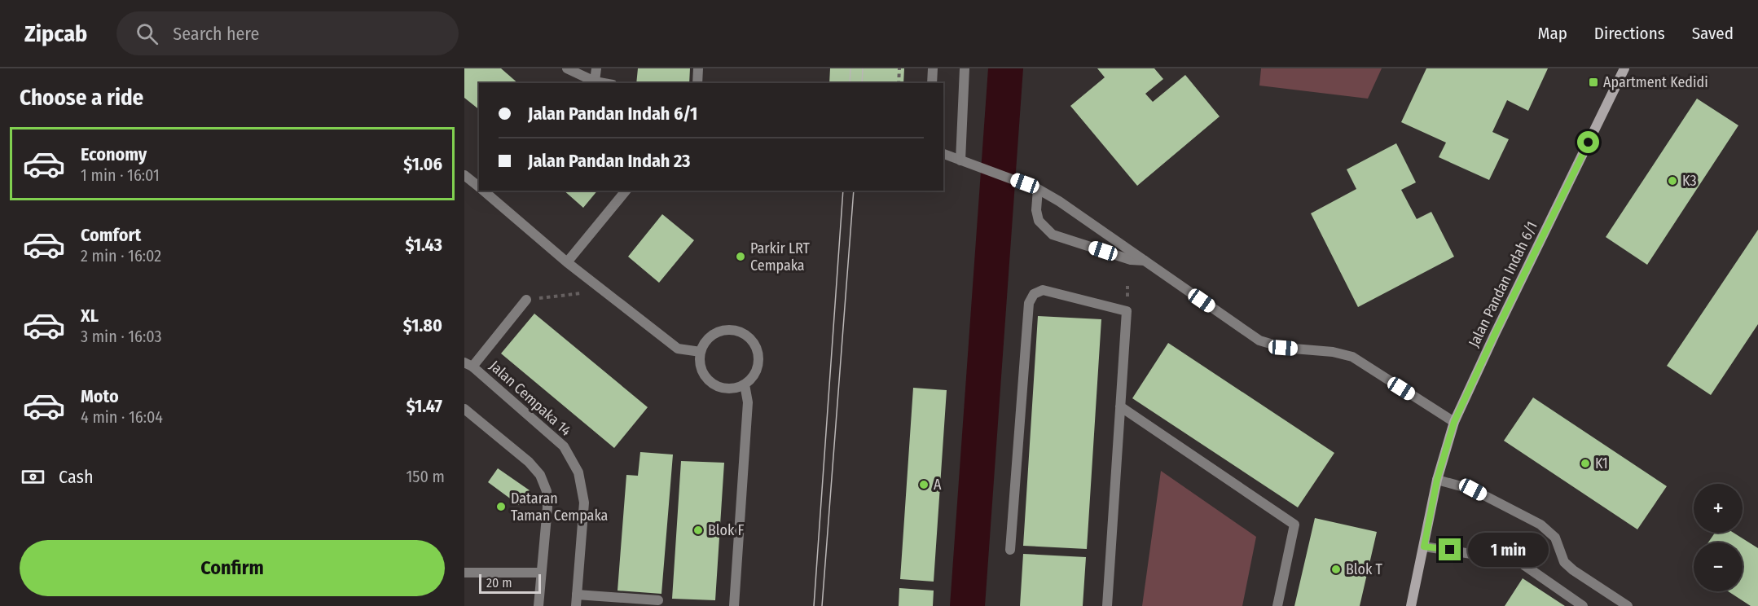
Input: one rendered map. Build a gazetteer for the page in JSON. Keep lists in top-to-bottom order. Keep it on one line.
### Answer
{"streets":{"street":["Jalan Pandan Indah 6/1","Jalan Cempaka 14"]},"places":{"transit":["Apartment Kedidi"],"other":["K3","Parkir LRT Cempaka","K1","A","Dataran Taman Cempaka","Blok F","Blok T"]},"scale_bar":"20 m","page":{"header":"Zipcab","search":"Search here","nav":["Map","Directions","Saved"],"heading":"Choose a ride","banner":["Jalan Pandan Indah 6/1","Jalan Pandan Indah 23"],"list":[{"name":"Economy","note":"1 min · 16:01","value":"$1.06"},{"name":"Comfort","note":"2 min · 16:02","value":"$1.43"},{"name":"XL","note":"3 min · 16:03","value":"$1.80"},{"name":"Moto","note":"4 min · 16:04","value":"$1.47"}],"pay":["Cash","150 m"],"map_buttons":["+","−"],"buttons":"Confirm","bubble":"1 min","scale":"20 m"}}
